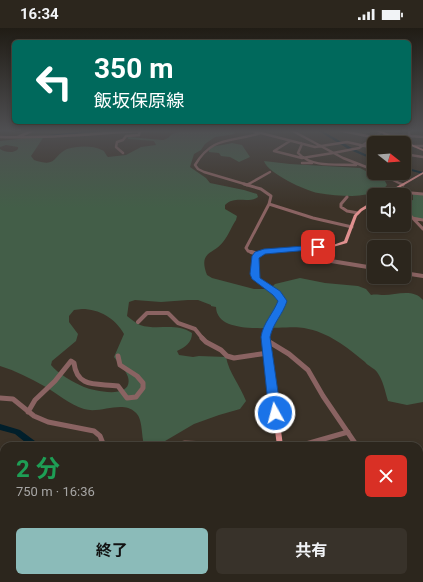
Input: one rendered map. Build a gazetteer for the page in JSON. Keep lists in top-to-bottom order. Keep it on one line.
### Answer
{"north":"right","page":{"status":"16:34","turn":["350 m","飯坂保原線"],"heading":["2 分","750 m · 16:36"],"buttons":["終了","共有"]}}
